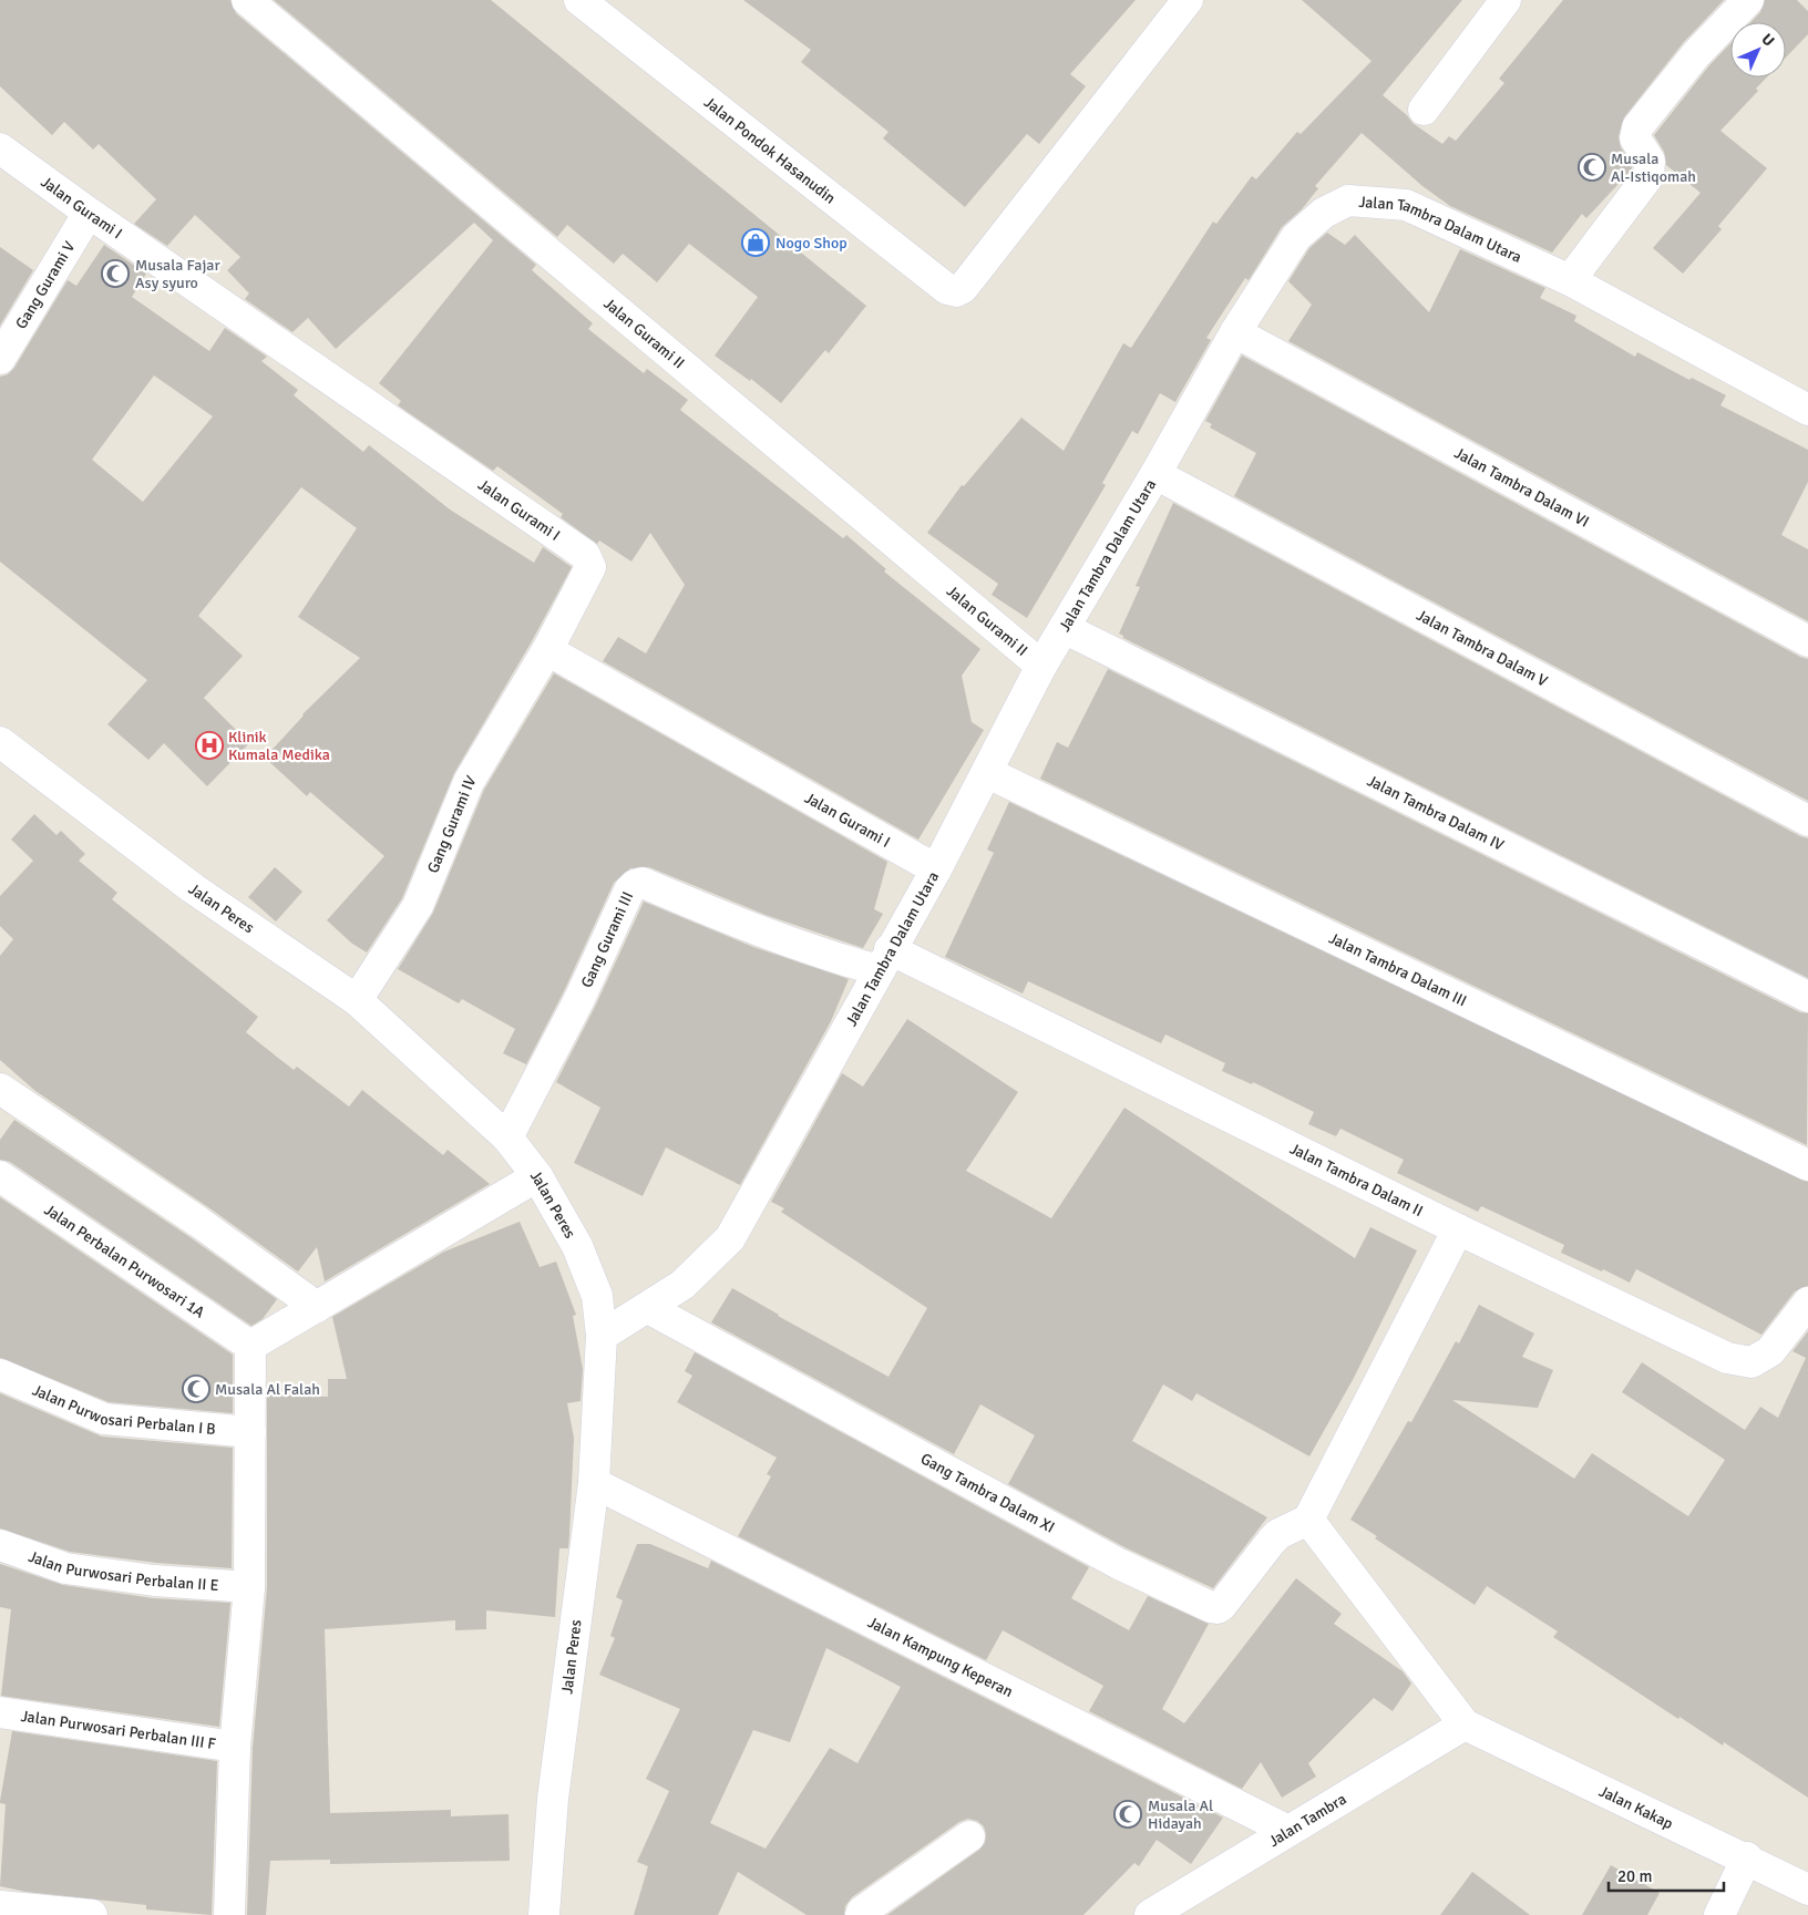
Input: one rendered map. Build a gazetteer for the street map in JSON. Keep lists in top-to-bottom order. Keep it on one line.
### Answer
{"streets":{"street":["Jalan Pondok Hasanudin","Jalan Gurami I","Jalan Tambra Dalam Utara","Gang Gurami V","Jalan Gurami II","Jalan Tambra Dalam VI","Jalan Tambra Dalam V","Jalan Tambra Dalam IV","Gang Gurami IV","Jalan Peres","Gang Gurami III","Jalan Tambra Dalam III","Jalan Tambra Dalam II","Jalan Perbalan Purwosari 1A","Jalan Purwosari Perbalan I B","Gang Tambra Dalam XI","Jalan Purwosari Perbalan II E","Jalan Kampung Keperan","Jalan Purwosari Perbalan III F","Jalan Kakap","Jalan Tambra"]},"crossings":[["Jalan Gurami I","Jalan Tambra Dalam Utara"],["Jalan Gurami I","Gang Gurami V"],["Jalan Gurami I","Gang Gurami IV"],["Jalan Tambra Dalam Utara","Jalan Gurami II"],["Jalan Tambra Dalam Utara","Jalan Tambra Dalam VI"],["Jalan Tambra Dalam Utara","Jalan Tambra Dalam V"],["Jalan Tambra Dalam Utara","Jalan Tambra Dalam IV"],["Jalan Tambra Dalam Utara","Jalan Peres"],["Jalan Tambra Dalam Utara","Gang Gurami III"],["Jalan Tambra Dalam Utara","Jalan Tambra Dalam III"],["Jalan Tambra Dalam Utara","Jalan Tambra Dalam II"],["Jalan Tambra Dalam Utara","Gang Tambra Dalam XI"],["Gang Gurami IV","Jalan Peres"],["Jalan Peres","Gang Gurami III"],["Jalan Peres","Jalan Kampung Keperan"],["Gang Gurami III","Jalan Tambra Dalam II"],["Jalan Kampung Keperan","Jalan Tambra"],["Jalan Kakap","Jalan Tambra"]],"places":{"mosque":["Musala Al-Istiqomah","Musala Fajar Asy syuro","Musala Al Falah","Musala Al Hidayah"],"shop":["Nogo Shop"],"hospital":["Klinik Kumala Medika"]},"scale_bar":"20 m","north":"top right"}
